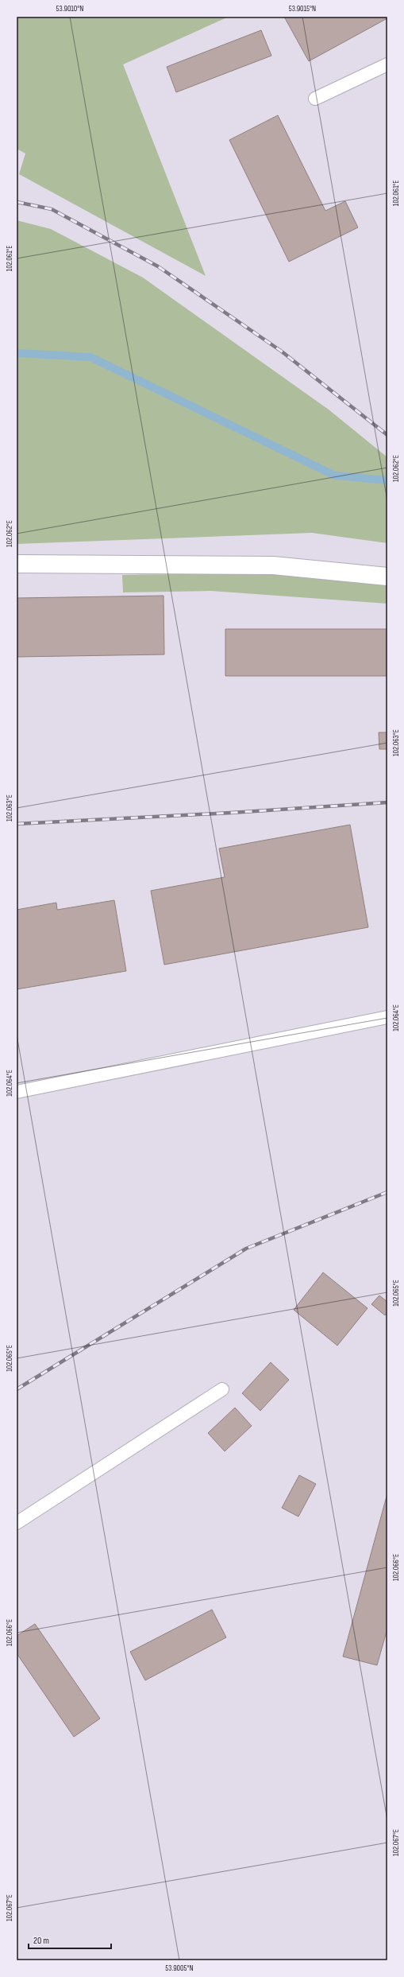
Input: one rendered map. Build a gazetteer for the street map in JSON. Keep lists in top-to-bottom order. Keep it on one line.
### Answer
{"scale_bar":"20 m","coordinates":["53.9010°N","53.9015°N","102.061°E","102.062°E","102.063°E","102.064°E","102.065°E","102.066°E","102.067°E","53.9005°N"]}
